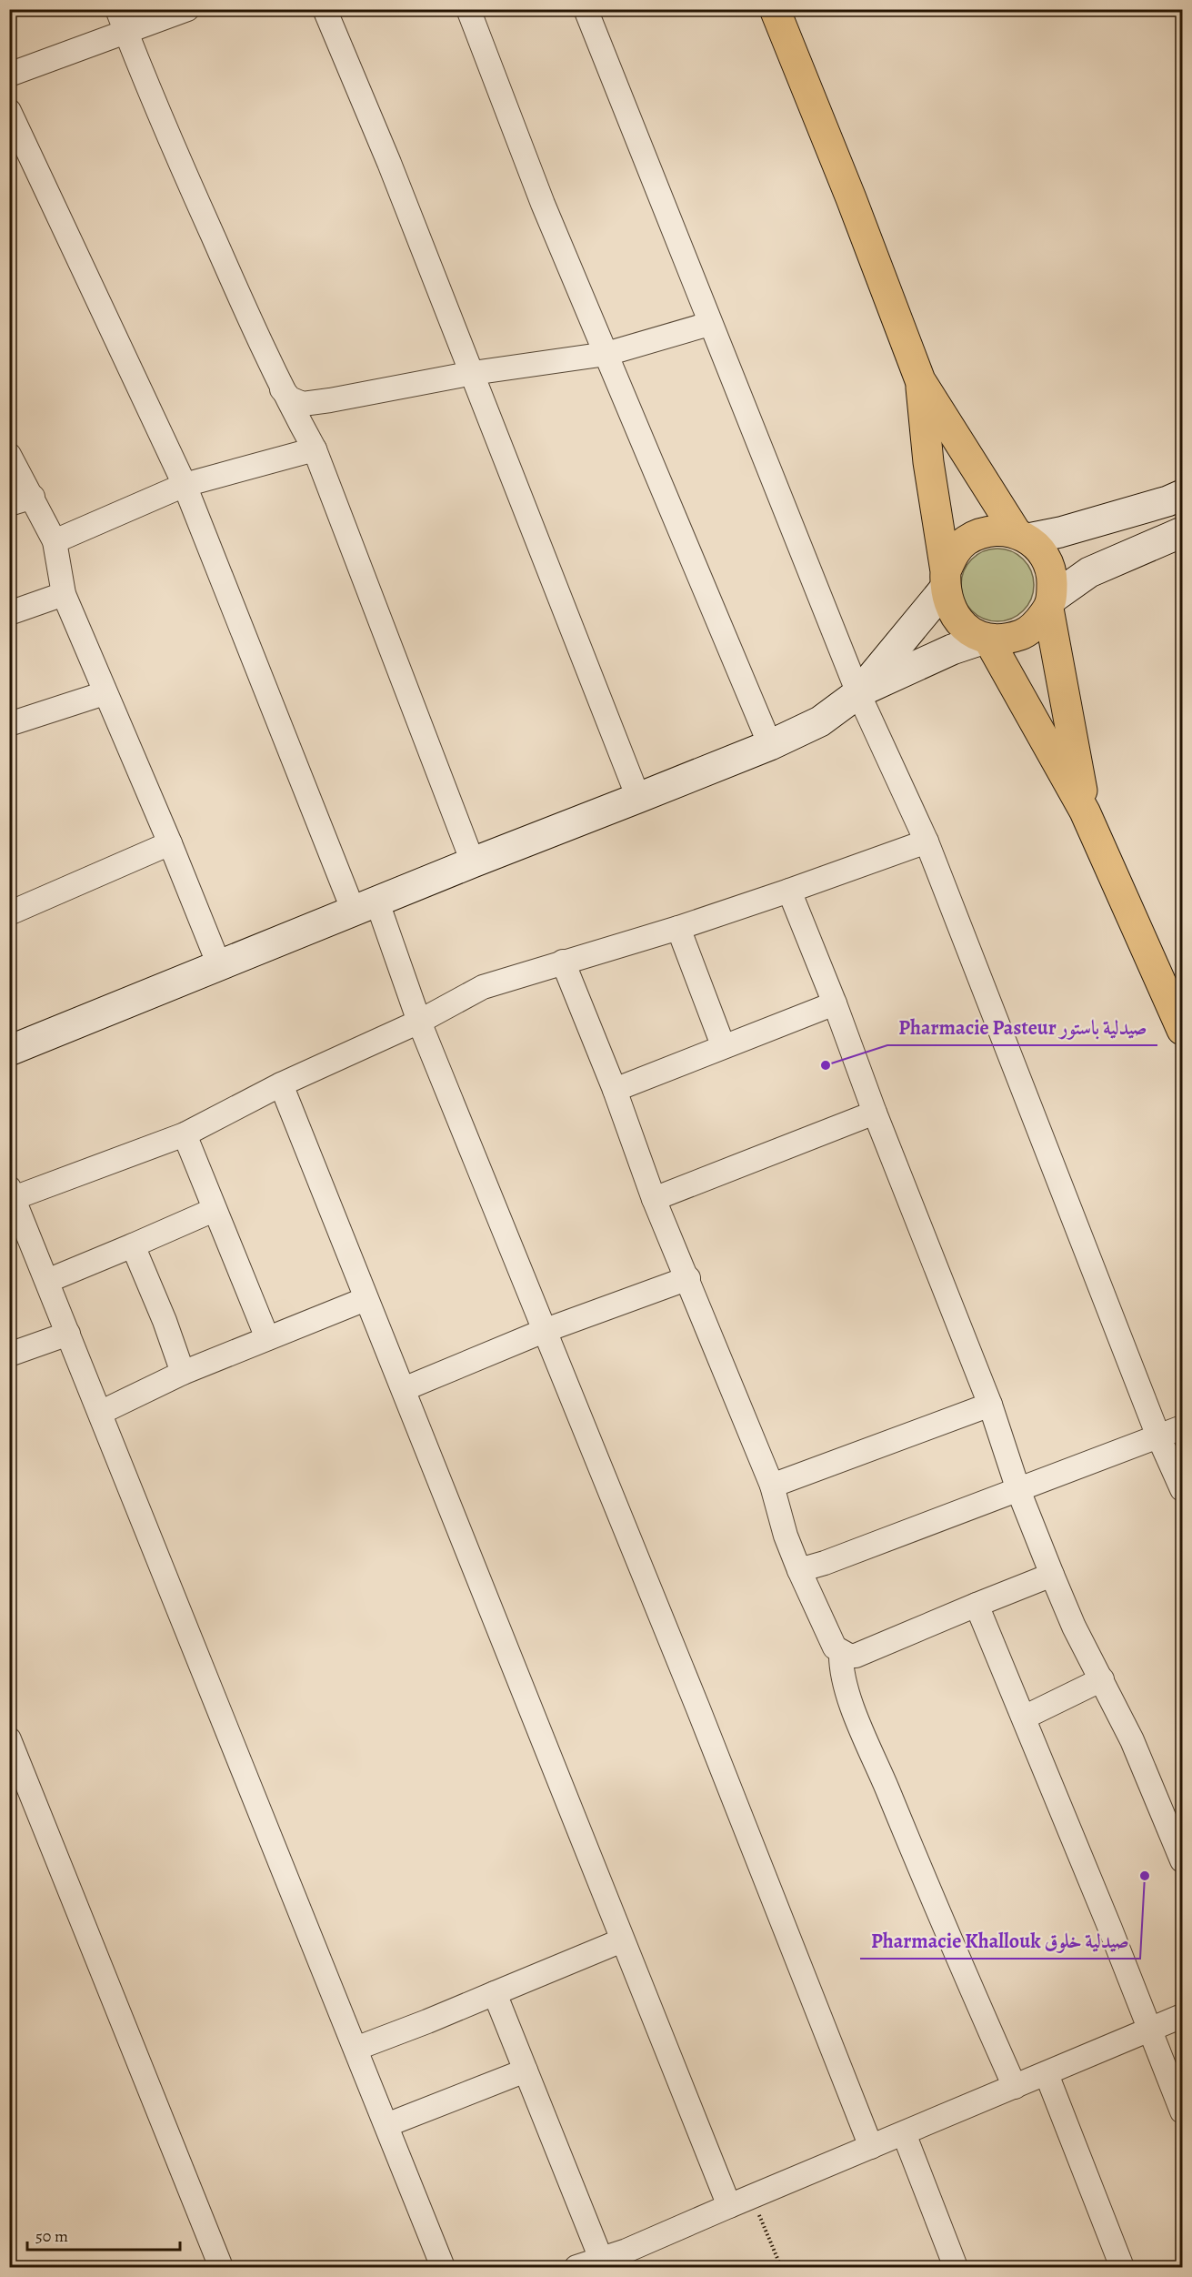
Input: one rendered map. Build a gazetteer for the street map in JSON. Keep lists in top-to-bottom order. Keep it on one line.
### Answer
{"places":["Pharmacie Pasteur صيدلية باستور","Pharmacie Khallouk صيدلية خلوق"],"scale_bar":"50 m"}
